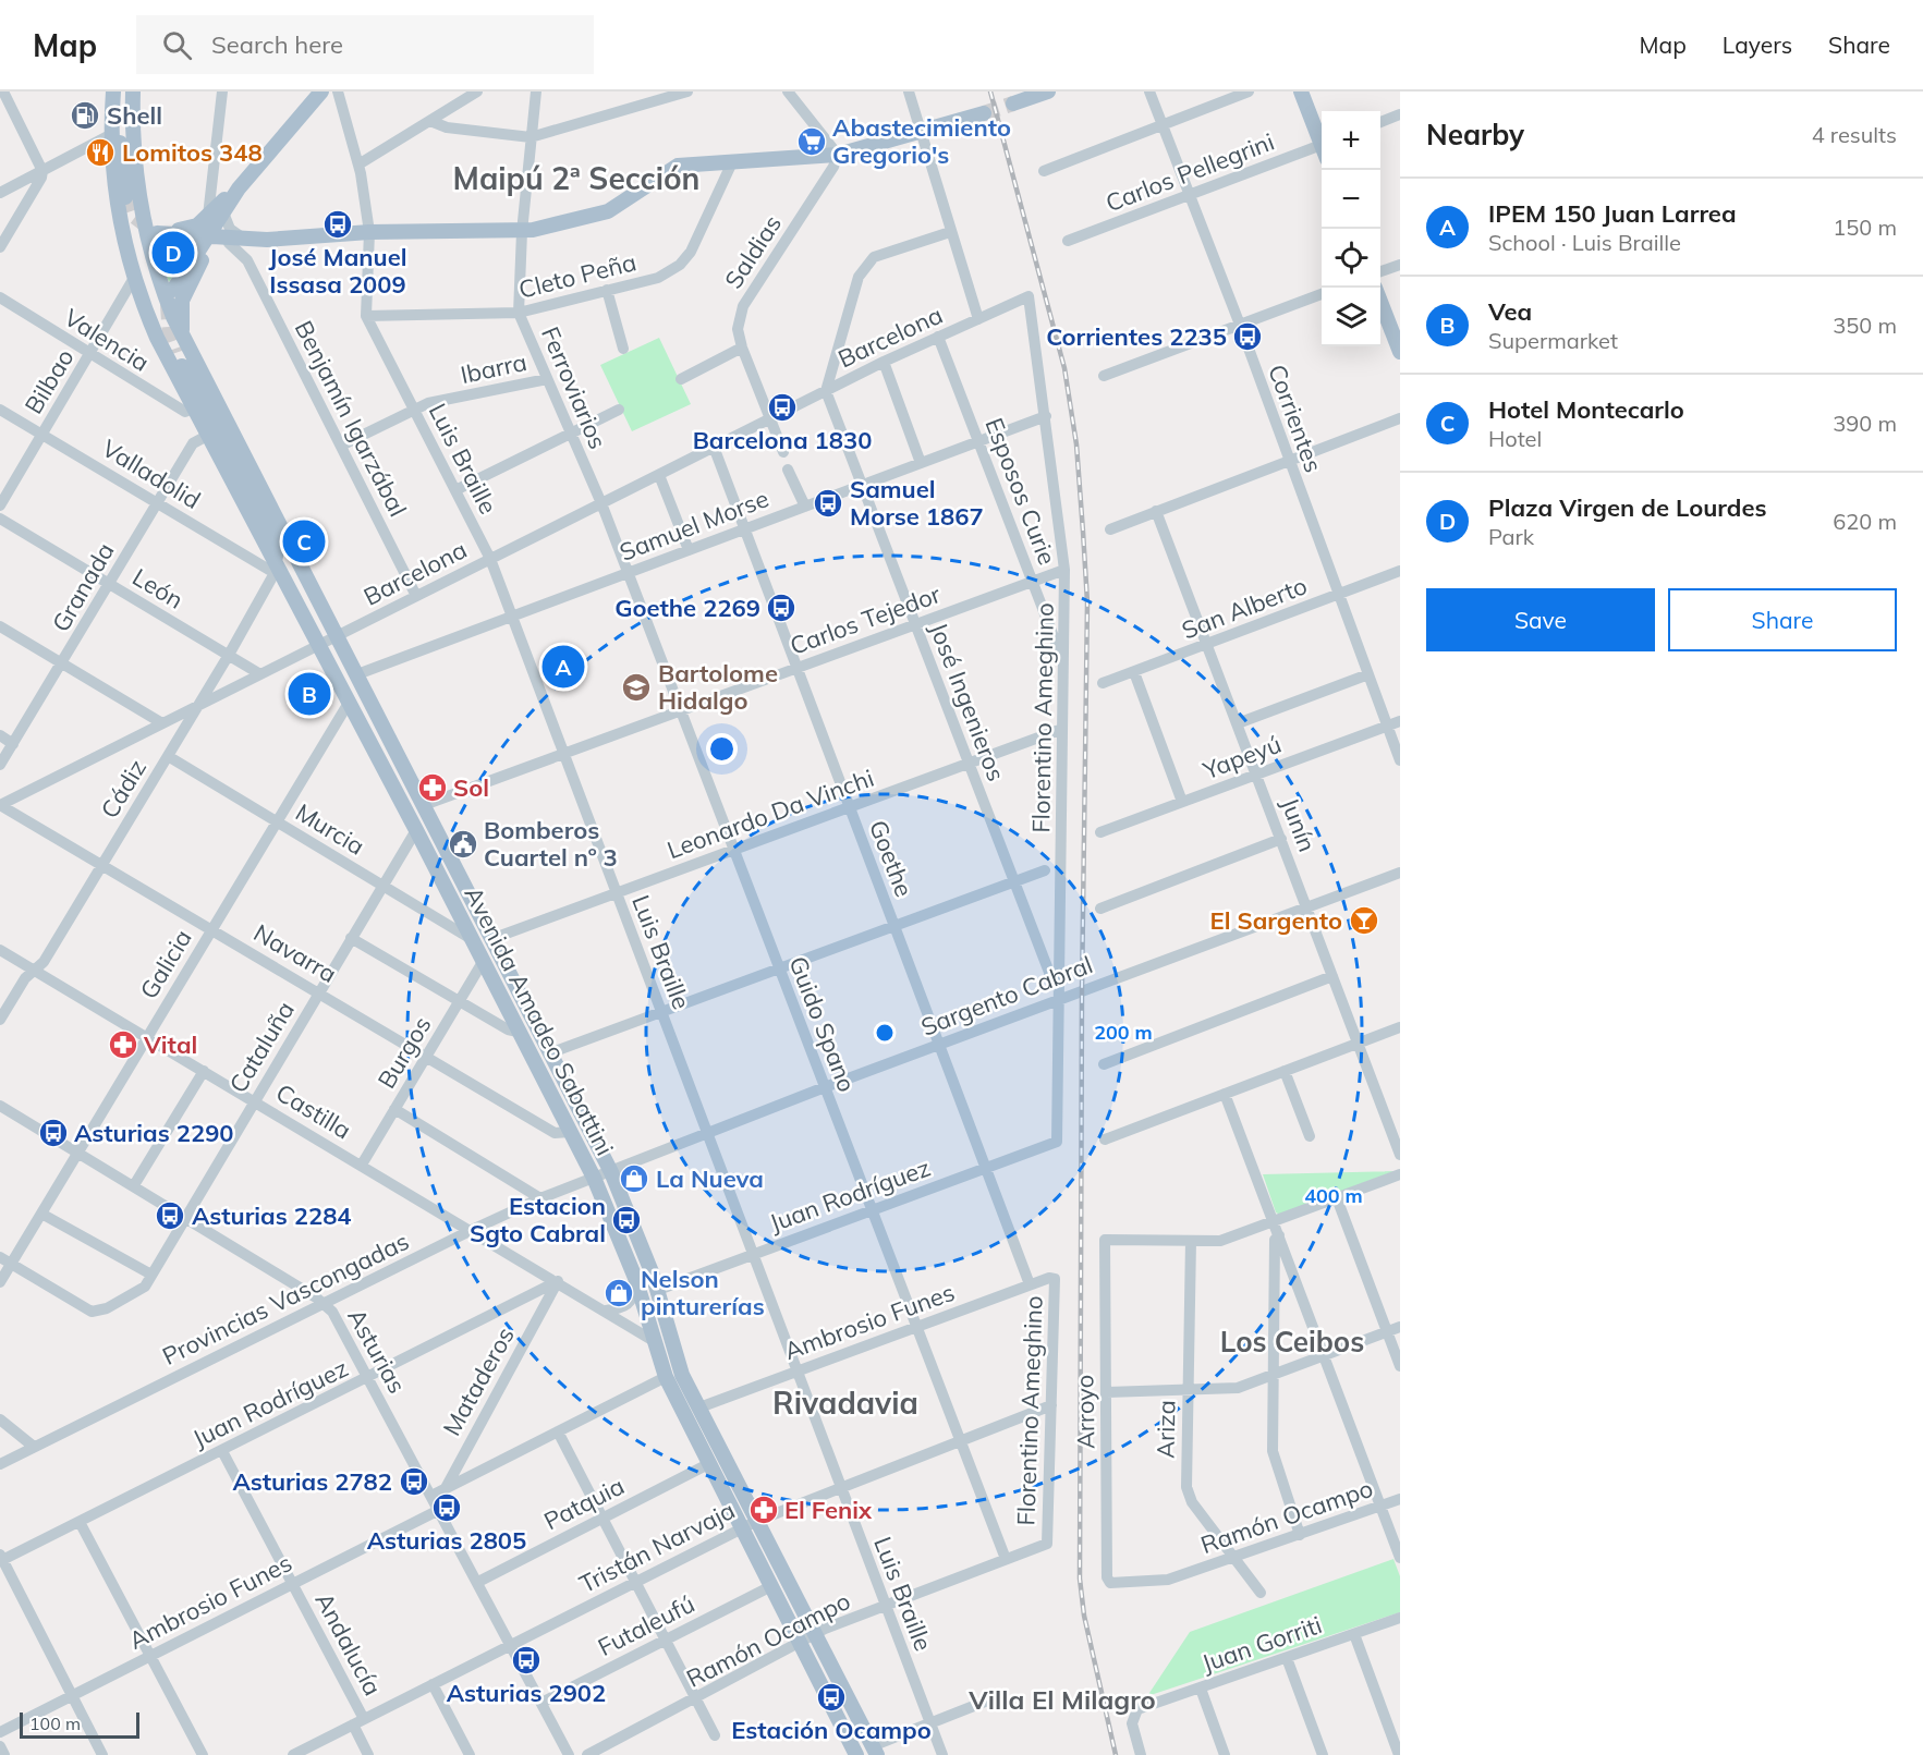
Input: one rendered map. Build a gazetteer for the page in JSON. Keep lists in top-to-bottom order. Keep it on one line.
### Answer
{"streets":{"main road":["Avenida Amadeo Sabattini"],"street":["Carlos Pellegrini","Saldias","Cleto Peña","Barcelona","Valencia","Ibarra","Bilbao","Ferroviarios","Benjamín Igarzábal","Corrientes","Luis Braille","Valladolid","Esposos Curie","Samuel Morse","Granada","León","San Alberto","Carlos Tejedor","José Ingenieros","Florentino Ameghino","Yapeyú","Cádiz","Leonardo Da Vinchi","Junín","Murcia","Goethe","Navarra","Galicia","Sargento Cabral","Guido Spano","Cataluña","Burgos","Castilla","Juan Rodríguez","Provincias Vascongadas","Ambrosio Funes","Asturias","Mataderos","Arroyo","Ariza","Patquia","Ramón Ocampo","Tristán Narvaja","Futaleufú","Andalucía","Juan Gorriti"]},"crossings":[["Carlos Pellegrini","Corrientes"],["Saldias","Barcelona"],["Cleto Peña","Ferroviarios"],["Cleto Peña","Luis Braille"],["Barcelona","Ferroviarios"],["Barcelona","Benjamín Igarzábal"],["Barcelona","Luis Braille"],["Barcelona","Esposos Curie"],["Barcelona","León"],["Barcelona","José Ingenieros"],["Barcelona","Florentino Ameghino"],["Barcelona","Cádiz"],["Barcelona","Goethe"],["Barcelona","Navarra"],["Barcelona","Avenida Amadeo Sabattini"],["Barcelona","Guido Spano"],["Valencia","Bilbao"],["Valencia","Avenida Amadeo Sabattini"],["Ibarra","Ferroviarios"],["Ibarra","Benjamín Igarzábal"],["Ibarra","Luis Braille"],["Bilbao","Valladolid"],["Bilbao","Avenida Amadeo Sabattini"],["Ferroviarios","Guido Spano"],["Corrientes","San Alberto"],["Corrientes","Yapeyú"],["Luis Braille","Samuel Morse"],["Luis Braille","Carlos Tejedor"],["Luis Braille","Leonardo Da Vinchi"],["Luis Braille","Sargento Cabral"],["Luis Braille","Juan Rodríguez"],["Luis Braille","Ambrosio Funes"],["Luis Braille","Ramón Ocampo"],["Luis Braille","Tristán Narvaja"],["Valladolid","Granada"],["Valladolid","Cádiz"],["Valladolid","Avenida Amadeo Sabattini"],["Esposos Curie","Samuel Morse"],["Esposos Curie","Carlos Tejedor"],["Esposos Curie","Florentino Ameghino"],["Samuel Morse","José Ingenieros"],["Samuel Morse","Florentino Ameghino"],["Samuel Morse","Goethe"],["Samuel Morse","Avenida Amadeo Sabattini"],["Samuel Morse","Guido Spano"],["Granada","León"],["Granada","Avenida Amadeo Sabattini"],["León","Cádiz"],["San Alberto","Junín"],["Carlos Tejedor","José Ingenieros"],["Carlos Tejedor","Florentino Ameghino"],["Carlos Tejedor","Goethe"],["Carlos Tejedor","Avenida Amadeo Sabattini"],["Carlos Tejedor","Guido Spano"],["José Ingenieros","Florentino Ameghino"],["José Ingenieros","Leonardo Da Vinchi"],["José Ingenieros","Sargento Cabral"],["Florentino Ameghino","Leonardo Da Vinchi"],["Florentino Ameghino","Sargento Cabral"],["Florentino Ameghino","Juan Rodríguez"],["Florentino Ameghino","Ambrosio Funes"],["Florentino Ameghino","Ramón Ocampo"],["Florentino Ameghino","Tristán Narvaja"],["Yapeyú","Junín"],["Cádiz","Murcia"],["Cádiz","Navarra"],["Cádiz","Avenida Amadeo Sabattini"],["Cádiz","Castilla"],["Leonardo Da Vinchi","Goethe"],["Leonardo Da Vinchi","Avenida Amadeo Sabattini"],["Leonardo Da Vinchi","Guido Spano"],["Junín","Sargento Cabral"],["Murcia","Galicia"],["Murcia","Avenida Amadeo Sabattini"],["Murcia","Cataluña"],["Goethe","Sargento Cabral"],["Goethe","Juan Rodríguez"],["Goethe","Ambrosio Funes"],["Navarra","Galicia"],["Navarra","Avenida Amadeo Sabattini"],["Navarra","Cataluña"],["Navarra","Burgos"],["Galicia","Avenida Amadeo Sabattini"],["Galicia","Cataluña"],["Galicia","Castilla"],["Galicia","Asturias"],["Sargento Cabral","Avenida Amadeo Sabattini"],["Sargento Cabral","Guido Spano"],["Sargento Cabral","Provincias Vascongadas"],["Avenida Amadeo Sabattini","Cataluña"],["Avenida Amadeo Sabattini","Burgos"],["Avenida Amadeo Sabattini","Castilla"],["Avenida Amadeo Sabattini","Juan Rodríguez"],["Avenida Amadeo Sabattini","Provincias Vascongadas"],["Avenida Amadeo Sabattini","Ambrosio Funes"],["Avenida Amadeo Sabattini","Patquia"],["Avenida Amadeo Sabattini","Ramón Ocampo"],["Avenida Amadeo Sabattini","Tristán Narvaja"],["Avenida Amadeo Sabattini","Futaleufú"],["Guido Spano","Juan Rodríguez"],["Guido Spano","Ambrosio Funes"],["Guido Spano","Ramón Ocampo"],["Guido Spano","Tristán Narvaja"],["Cataluña","Castilla"],["Cataluña","Asturias"],["Burgos","Castilla"],["Castilla","Juan Rodríguez"],["Castilla","Provincias Vascongadas"],["Castilla","Mataderos"],["Juan Rodríguez","Asturias"],["Juan Rodríguez","Mataderos"],["Juan Rodríguez","Andalucía"],["Provincias Vascongadas","Asturias"],["Ambrosio Funes","Asturias"],["Ambrosio Funes","Andalucía"],["Asturias","Patquia"],["Asturias","Tristán Narvaja"],["Asturias","Futaleufú"],["Arroyo","Ariza"],["Arroyo","Ramón Ocampo"],["Ariza","Ramón Ocampo"],["Tristán Narvaja","Andalucía"]],"districts":["Maipú 2ª Sección","Los Ceibos","Rivadavia","Villa El Milagro"],"places":{"fuel station":["Shell"],"supermarket":["Abastecimiento Gregorio's"],"restaurant":["Lomitos 348"],"bus stop":["José Manuel Issasa 2009","Corrientes 2235","Barcelona 1830","Samuel Morse 1867","Goethe 2269","Asturias 2290","Asturias 2284","Estacion Sgto Cabral","Asturias 2782","Asturias 2805","Asturias 2902","Estación Ocampo"],"school or university":["Bartolome Hidalgo"],"pharmacy":["Sol","Vital","El Fenix"],"public building":["Bomberos Cuartel nº 3"],"bar":["El Sargento"],"shop":["La Nueva","Nelson pinturerías"]},"scale_bar":"100 m","page":{"header":"Map","search":"Search here","nav":["Map","Layers","Share"],"heading":["Nearby","4 results"],"map_buttons":["+","−"],"list":[{"mark":"A","name":"IPEM 150 Juan Larrea","note":"School · Luis Braille","value":"150 m"},{"mark":"B","name":"Vea","note":"Supermarket","value":"350 m"},{"mark":"C","name":"Hotel Montecarlo","note":"Hotel","value":"390 m"},{"mark":"D","name":"Plaza Virgen de Lourdes","note":"Park","value":"620 m"}],"pins":["D","C","A","B"],"buttons":["Save","Share"],"scale":"100 m"},"rings":["200 m","400 m"]}
